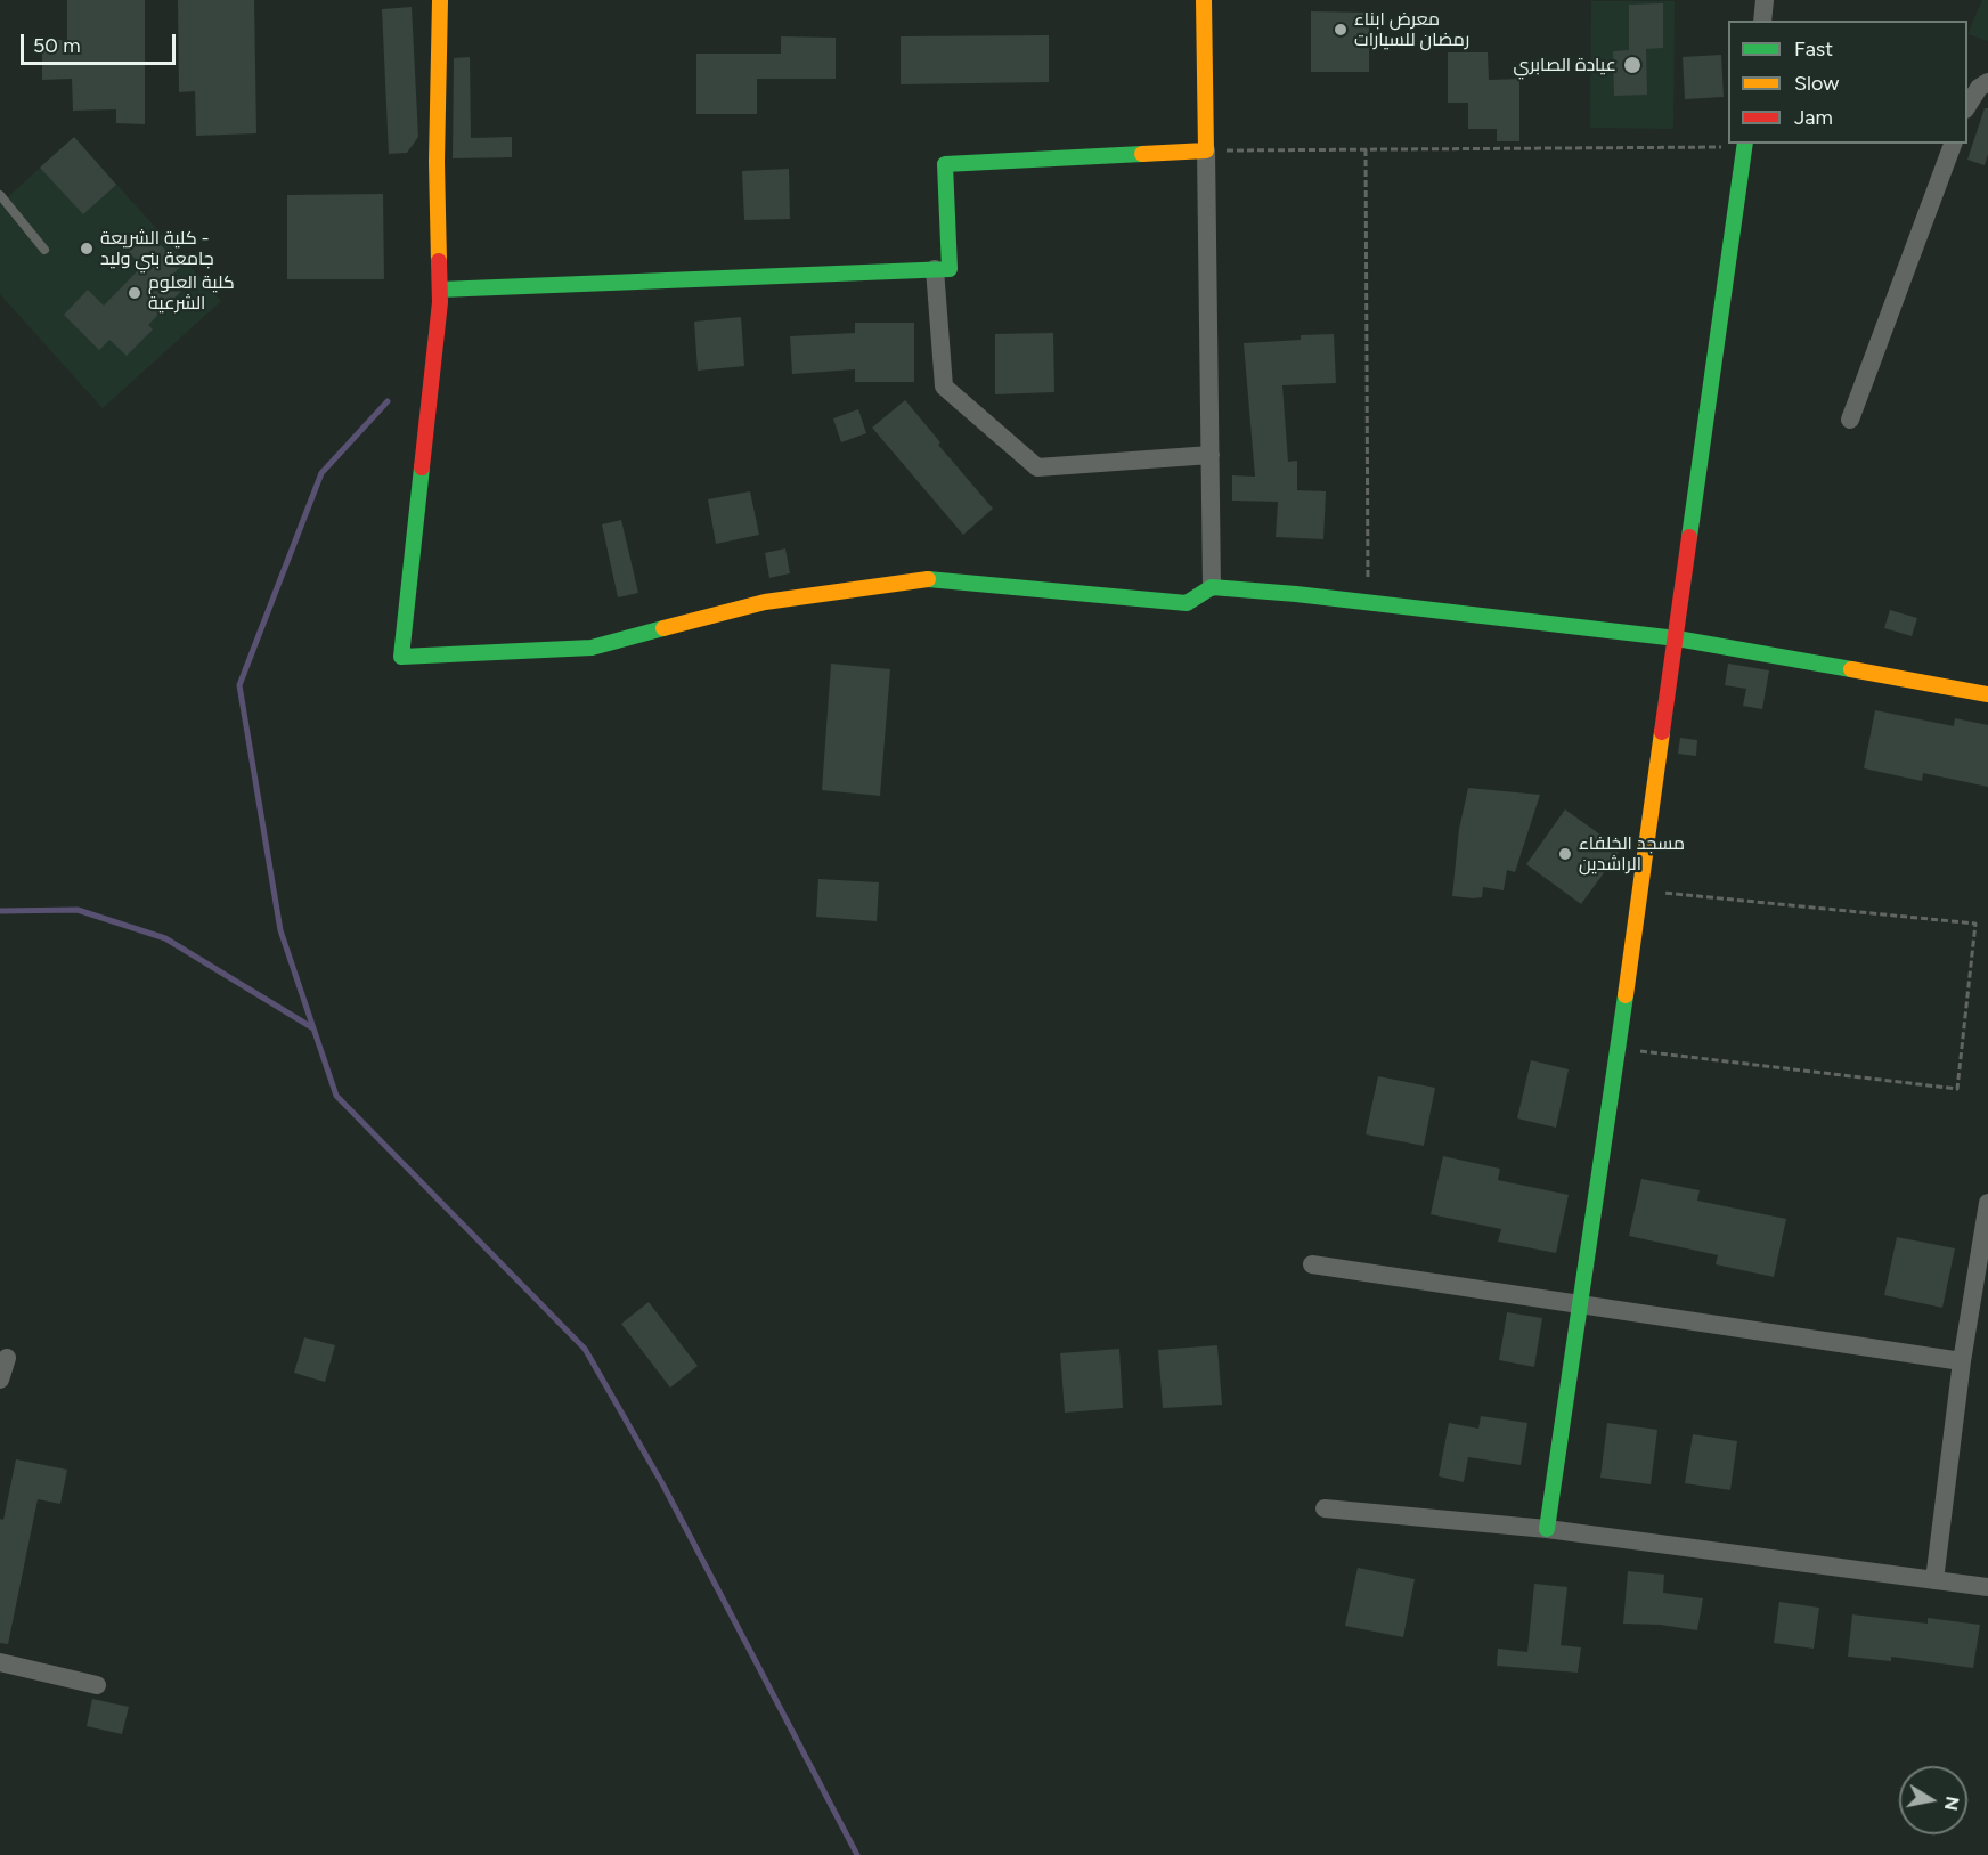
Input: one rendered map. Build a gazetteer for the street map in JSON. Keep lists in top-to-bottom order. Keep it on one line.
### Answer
{"places":["معرض ابناء رمضان للسيارات","عيادة الصابري","كلية الشريعة - جامعة بني وليد","كلية العلوم الشرعية","مسجد الخلفاء الراشدين"],"legend":["Fast","Slow","Jam"],"scale_bar":"50 m","north":"right"}
